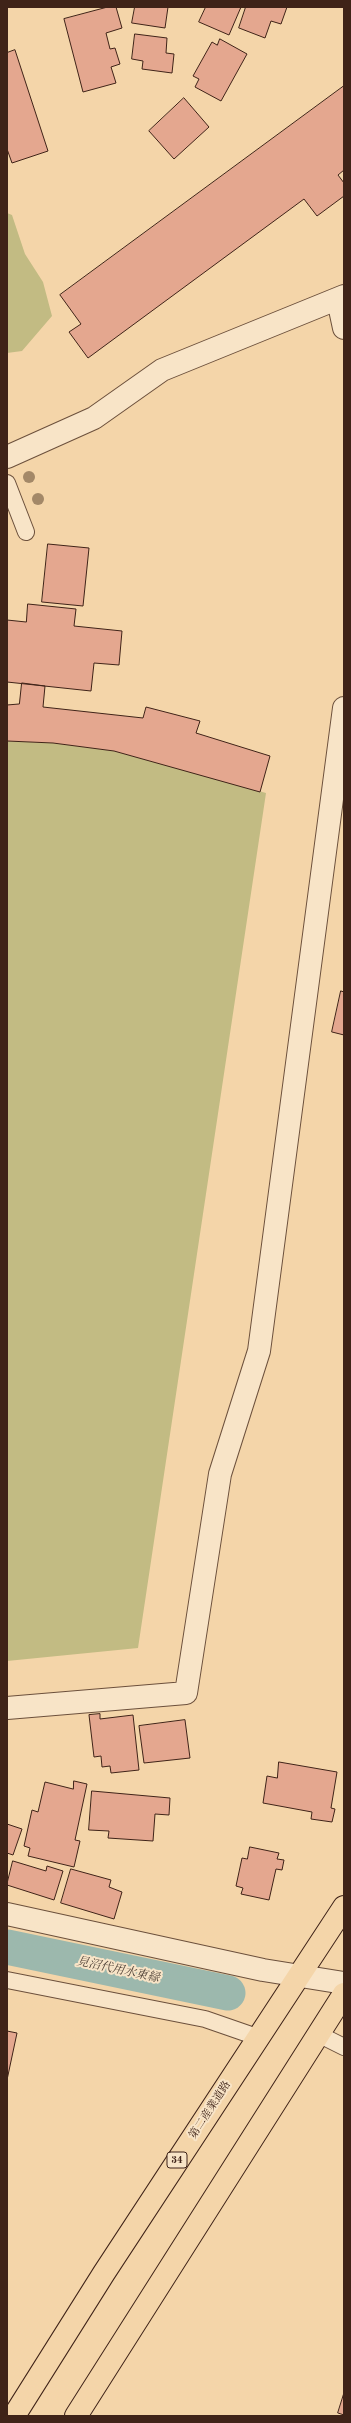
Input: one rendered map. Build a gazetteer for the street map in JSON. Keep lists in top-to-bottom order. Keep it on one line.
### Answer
{"streets":{"main road":["第二産業道路","34"]},"water":["見沼代用水東縁"]}
